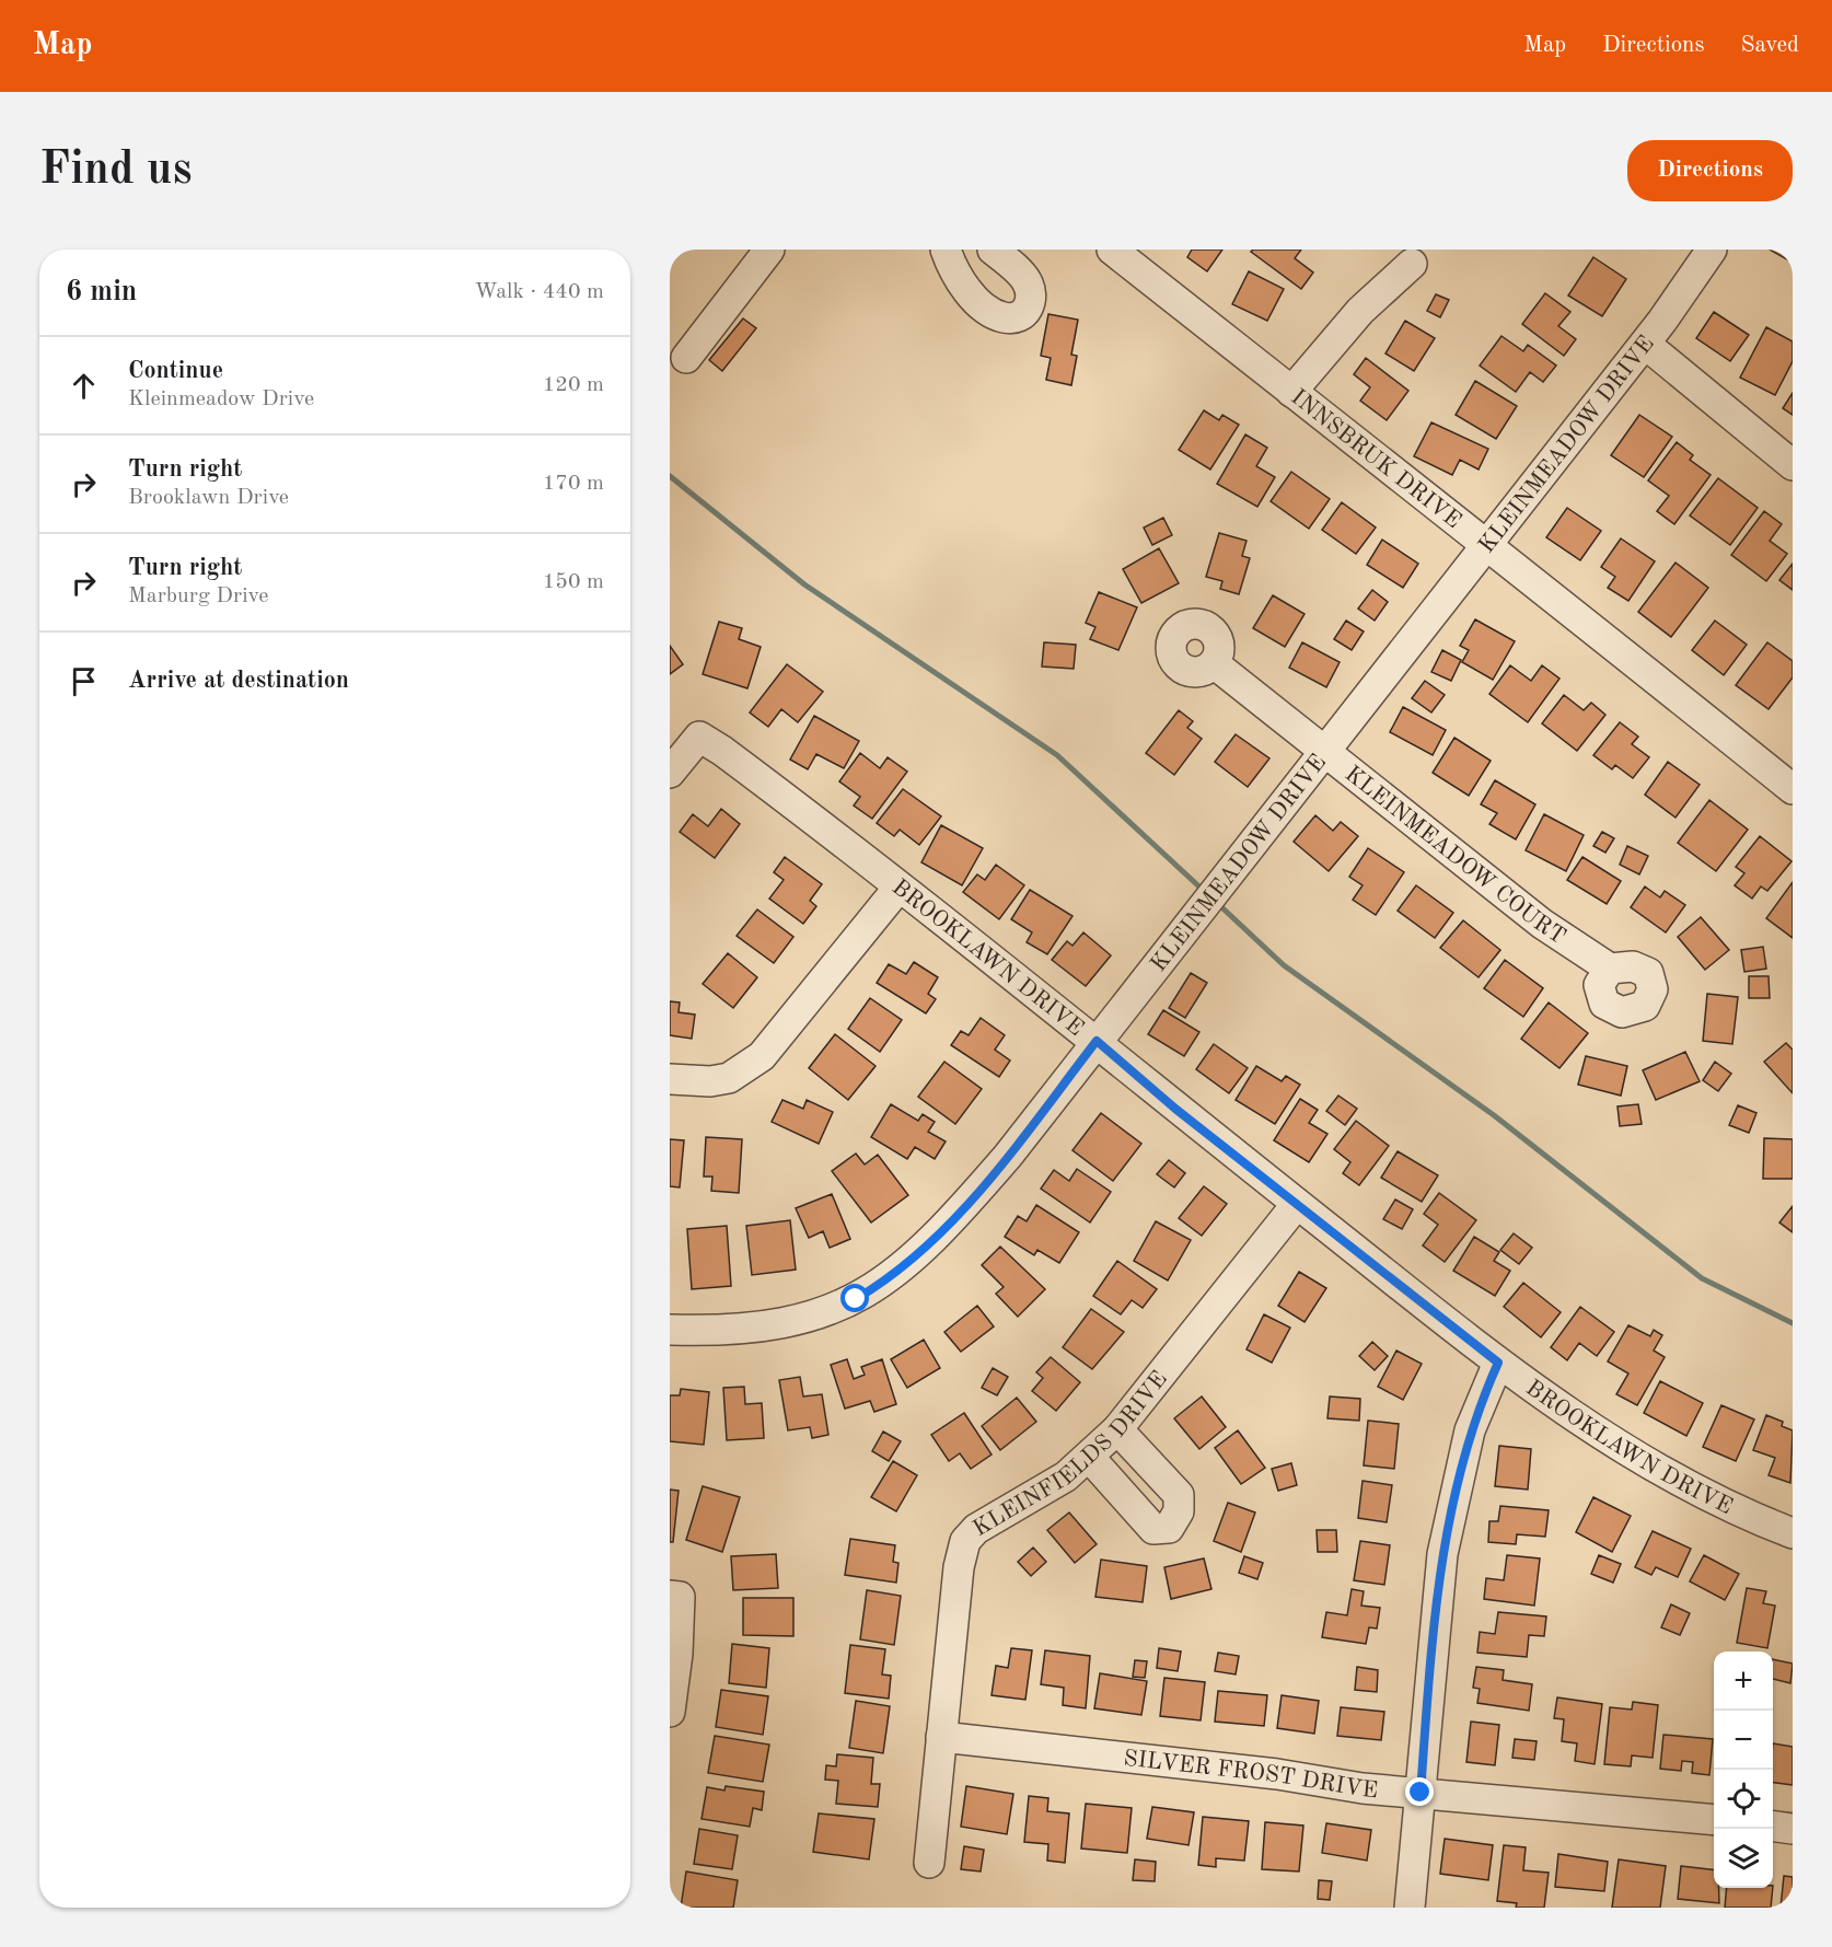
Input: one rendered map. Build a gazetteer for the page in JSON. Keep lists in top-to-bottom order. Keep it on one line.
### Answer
{"streets":{"street":["KLEINMEADOW DRIVE","INNSBRUK DRIVE","KLEINMEADOW COURT","BROOKLAWN DRIVE","KLEINFIELDS DRIVE","SILVER FROST DRIVE"]},"crossings":[["KLEINMEADOW DRIVE","INNSBRUK DRIVE"],["KLEINMEADOW DRIVE","KLEINMEADOW COURT"],["KLEINMEADOW DRIVE","BROOKLAWN DRIVE"],["BROOKLAWN DRIVE","KLEINFIELDS DRIVE"],["KLEINFIELDS DRIVE","SILVER FROST DRIVE"]],"page":{"header":"Map","nav":["Map","Directions","Saved"],"buttons":"Directions","title":"Find us","heading":["6 min","Walk · 440 m"],"list":[["Continue","Kleinmeadow Drive","120 m"],["Turn right","Brooklawn Drive","170 m"],["Turn right","Marburg Drive","150 m"],"Arrive at destination"],"map_buttons":["+","−"]}}
